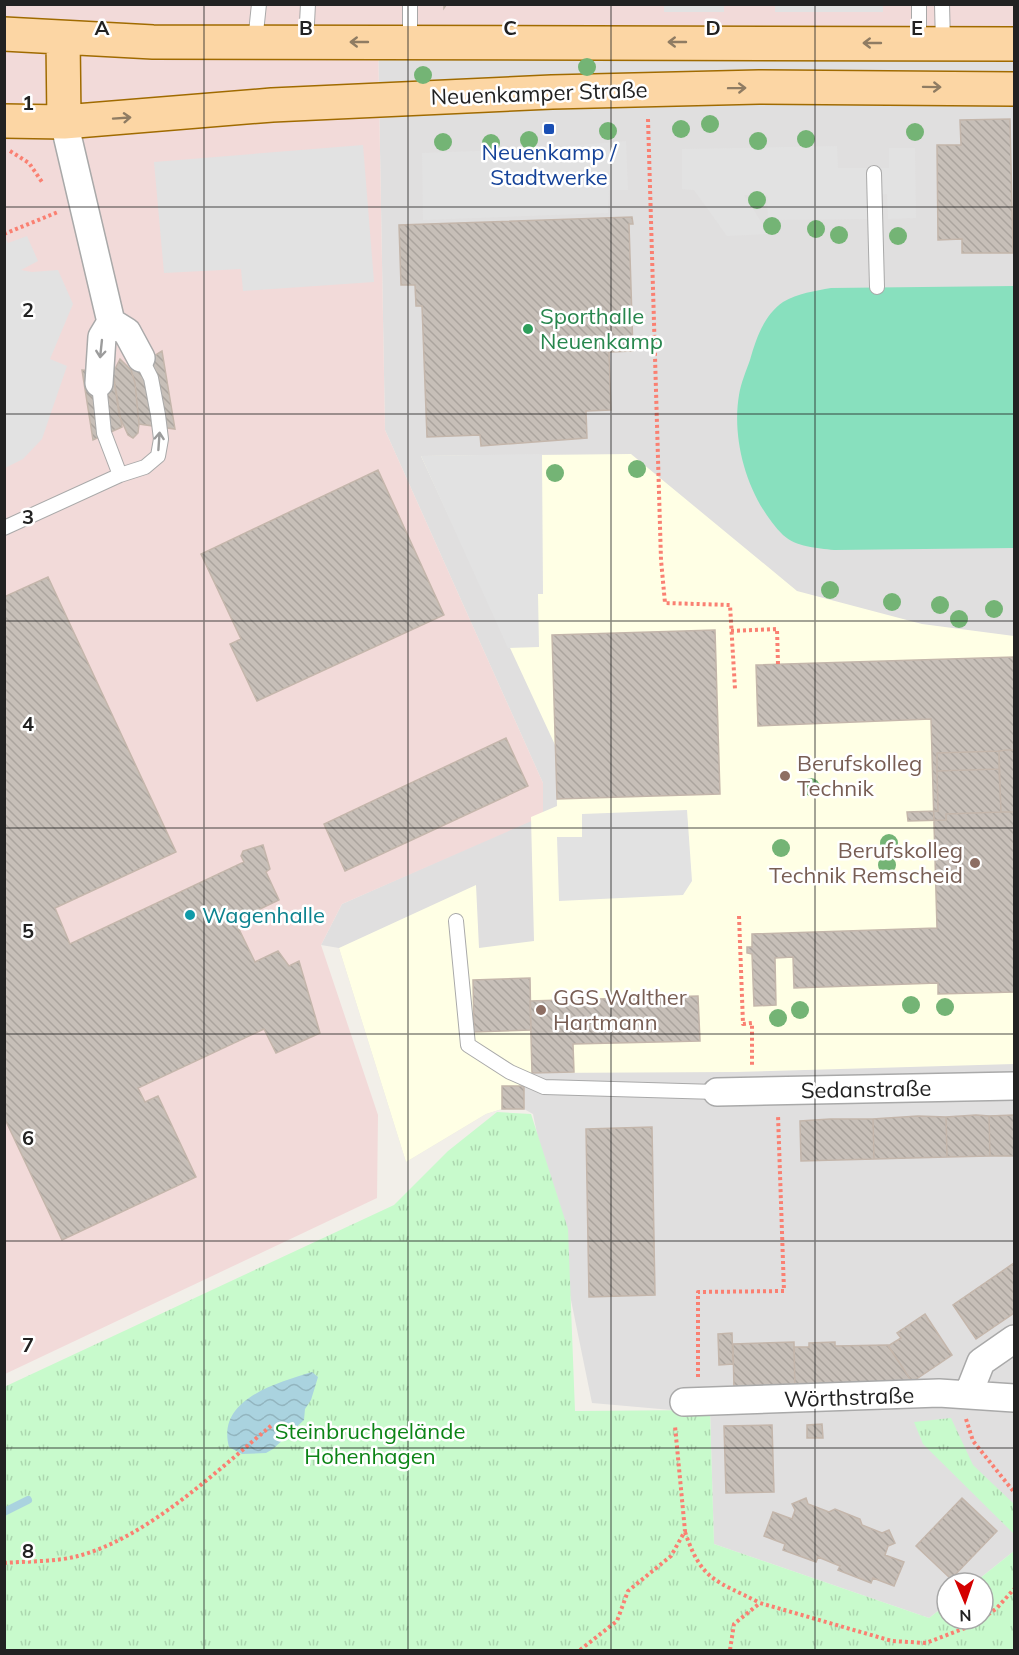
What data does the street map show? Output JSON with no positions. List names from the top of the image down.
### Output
{
  "streets": {
    "main road": ["Neuenkamper Straße"],
    "street": ["Sedanstraße", "Wörthstraße"]
  },
  "parks": ["Steinbruchgelände Hohenhagen"],
  "places": {
    "transit": ["Neuenkamp / Stadtwerke"],
    "other": [
      "Sporthalle Neuenkamp",
      "Berufskolleg Technik",
      "Berufskolleg Technik Remscheid",
      "Wagenhalle",
      "GGS Walther Hartmann"
    ]
  },
  "north": "bottom",
  "grid": {
    "columns": [
      "A",
      "B",
      "C",
      "D",
      "E"
    ],
    "rows": [
      "1",
      "2",
      "3",
      "4",
      "5",
      "6",
      "7",
      "8"
    ]
  }
}
